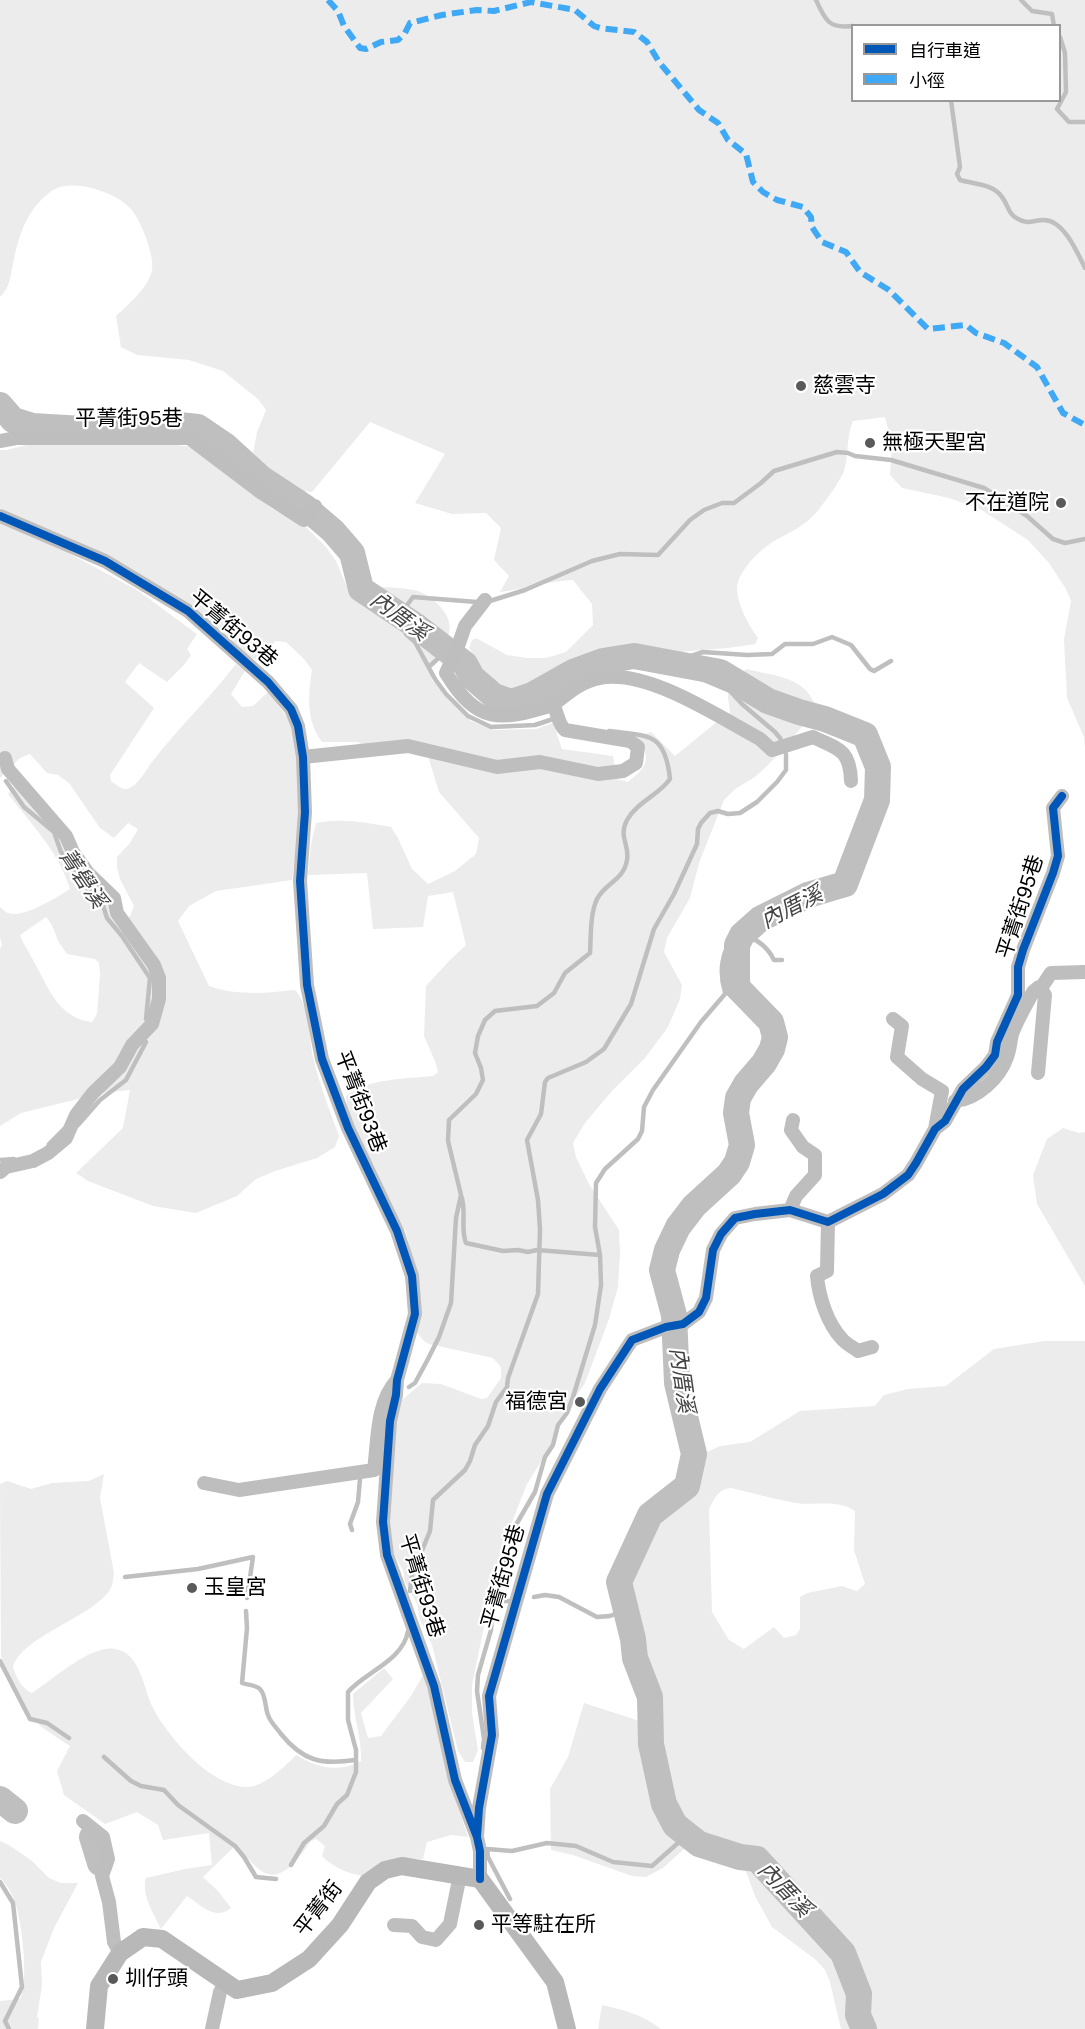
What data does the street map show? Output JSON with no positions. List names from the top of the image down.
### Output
{
  "streets": {
    "street": ["平菁街95巷", "平菁街93巷", "平菁街"]
  },
  "crossings": [
    ["平菁街95巷", "平菁街93巷"],
    ["平菁街95巷", "平菁街"]
  ],
  "water": ["內厝溪", "菁礐溪"],
  "places": [
    "慈雲寺",
    "無極天聖宮",
    "不在道院",
    "福德宮",
    "玉皇宮",
    "平等駐在所",
    "圳仔頭"
  ],
  "legend": ["自行車道", "小徑"]
}
